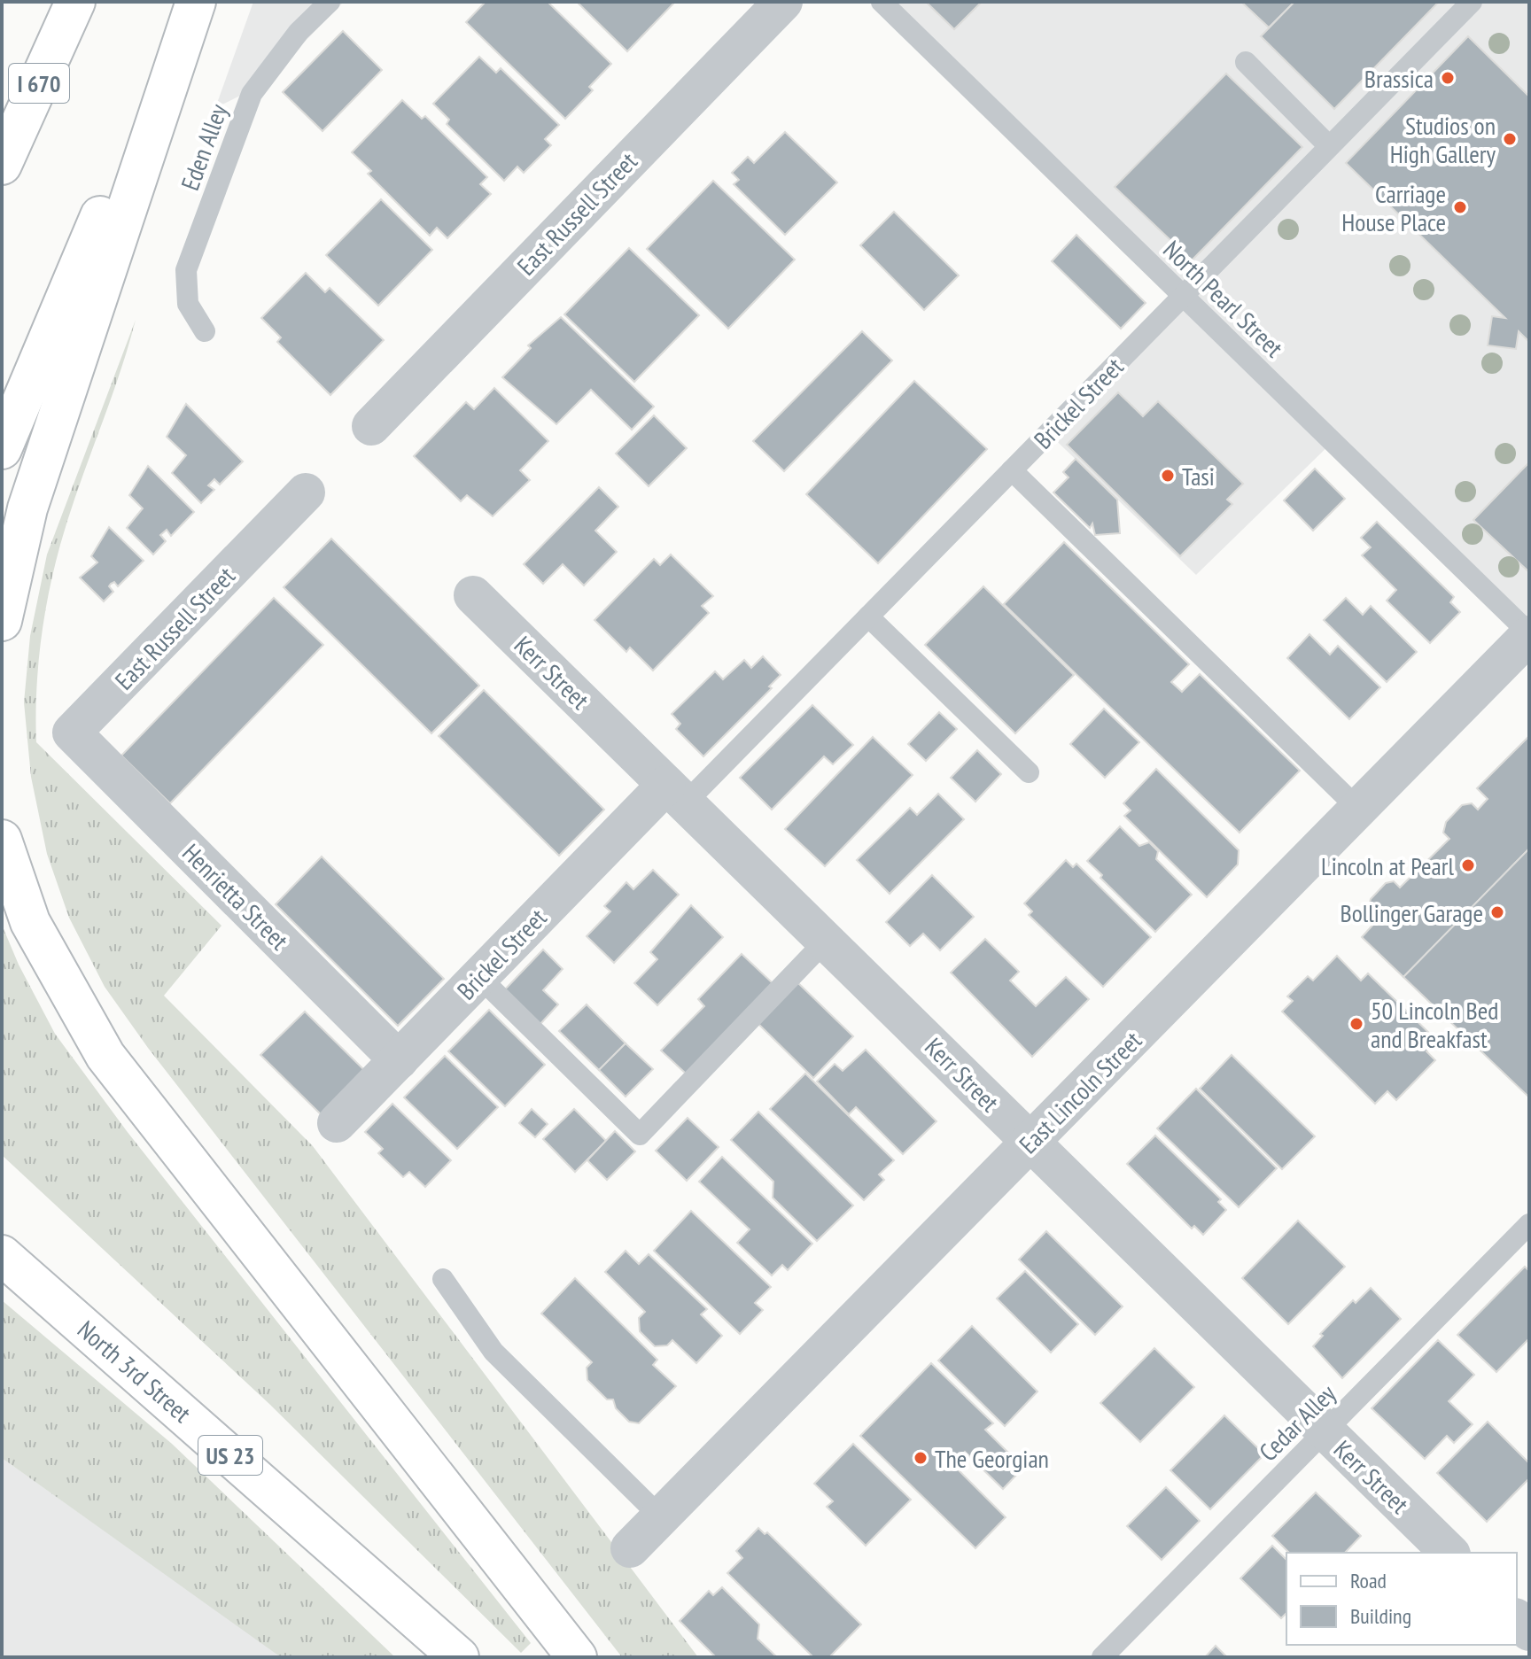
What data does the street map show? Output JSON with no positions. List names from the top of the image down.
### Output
{
  "streets": {
    "main road": ["I 670", "North 3rd Street", "US 23"],
    "street": [
      "East Russell Street",
      "Brickel Street",
      "Kerr Street",
      "Henrietta Street",
      "East Lincoln Street"
    ],
    "lane": ["Eden Alley", "North Pearl Street", "Cedar Alley"]
  },
  "crossings": [
    ["East Russell Street", "Henrietta Street"],
    ["North Pearl Street", "Brickel Street"],
    ["North Pearl Street", "East Lincoln Street"],
    ["Brickel Street", "Kerr Street"],
    ["Brickel Street", "Henrietta Street"],
    ["Kerr Street", "East Lincoln Street"],
    ["Kerr Street", "Cedar Alley"]
  ],
  "places": [
    "Brassica",
    "Studios on High Gallery",
    "Carriage House Place",
    "Tasi",
    "Lincoln at Pearl",
    "Bollinger Garage",
    "50 Lincoln Bed and Breakfast",
    "The Georgian"
  ],
  "legend": ["Road", "Building"]
}
